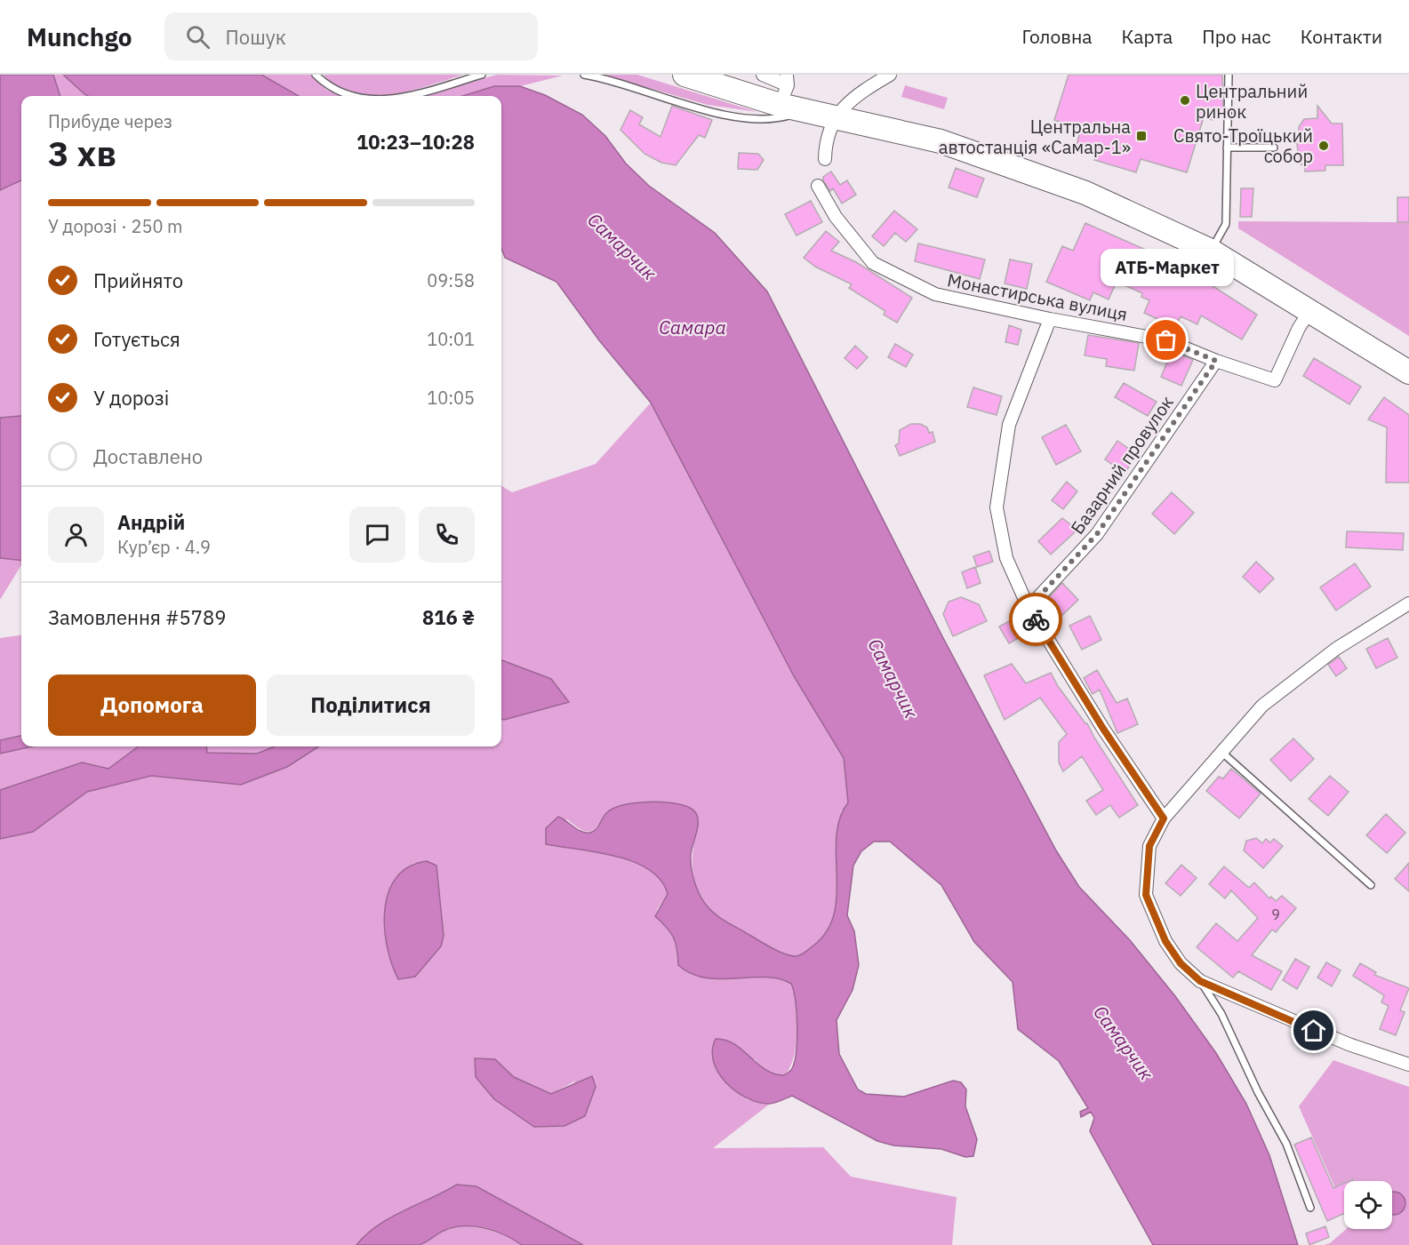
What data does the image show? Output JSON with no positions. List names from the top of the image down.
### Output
{
  "streets": {
    "street": ["Монастирська вулиця", "Базарний провулок"]
  },
  "crossings": [
    ["Монастирська вулиця", "Базарний провулок"]
  ],
  "water": ["Самарчик", "Самара"],
  "places": {
    "other": ["Центральний ринок", "Свято-Троїцький собор", "АТБ-Маркет"],
    "transit": ["Центральна автостанція «Самар-1»"]
  },
  "house_numbers": ["9"],
  "page": {
    "header": "Munchgo",
    "search": "Пошук",
    "nav": [
      "Головна",
      "Карта",
      "Про нас",
      "Контакти"
    ],
    "heading": ["3 хв", "Прибуде через", "10:23–10:28"],
    "panel": [
      "Андрій",
      "Кур’єр · 4.9",
      "Замовлення #5789",
      "816 ₴"
    ],
    "bar": "У дорозі · 250 m",
    "bubble": "АТБ-Маркет",
    "list": [
      ["Прийнято", "09:58"],
      ["Готується", "10:01"],
      ["У дорозі", "10:05"],
      "Доставлено"
    ],
    "buttons": ["Допомога", "Поділитися"]
  }
}
